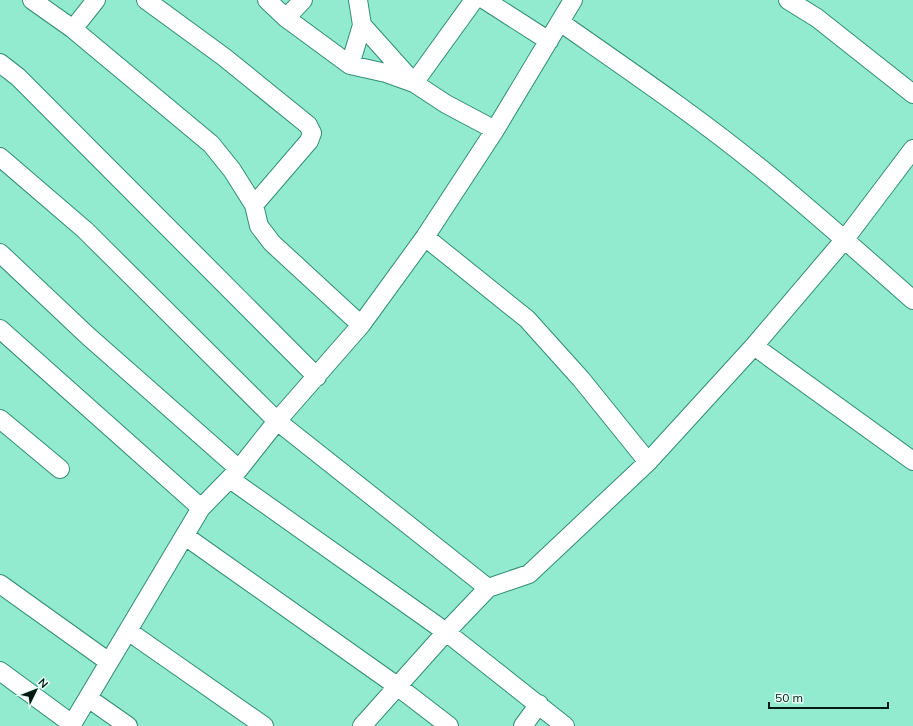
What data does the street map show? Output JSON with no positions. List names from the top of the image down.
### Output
{
  "scale_bar": "50 m",
  "north": "top right"
}
